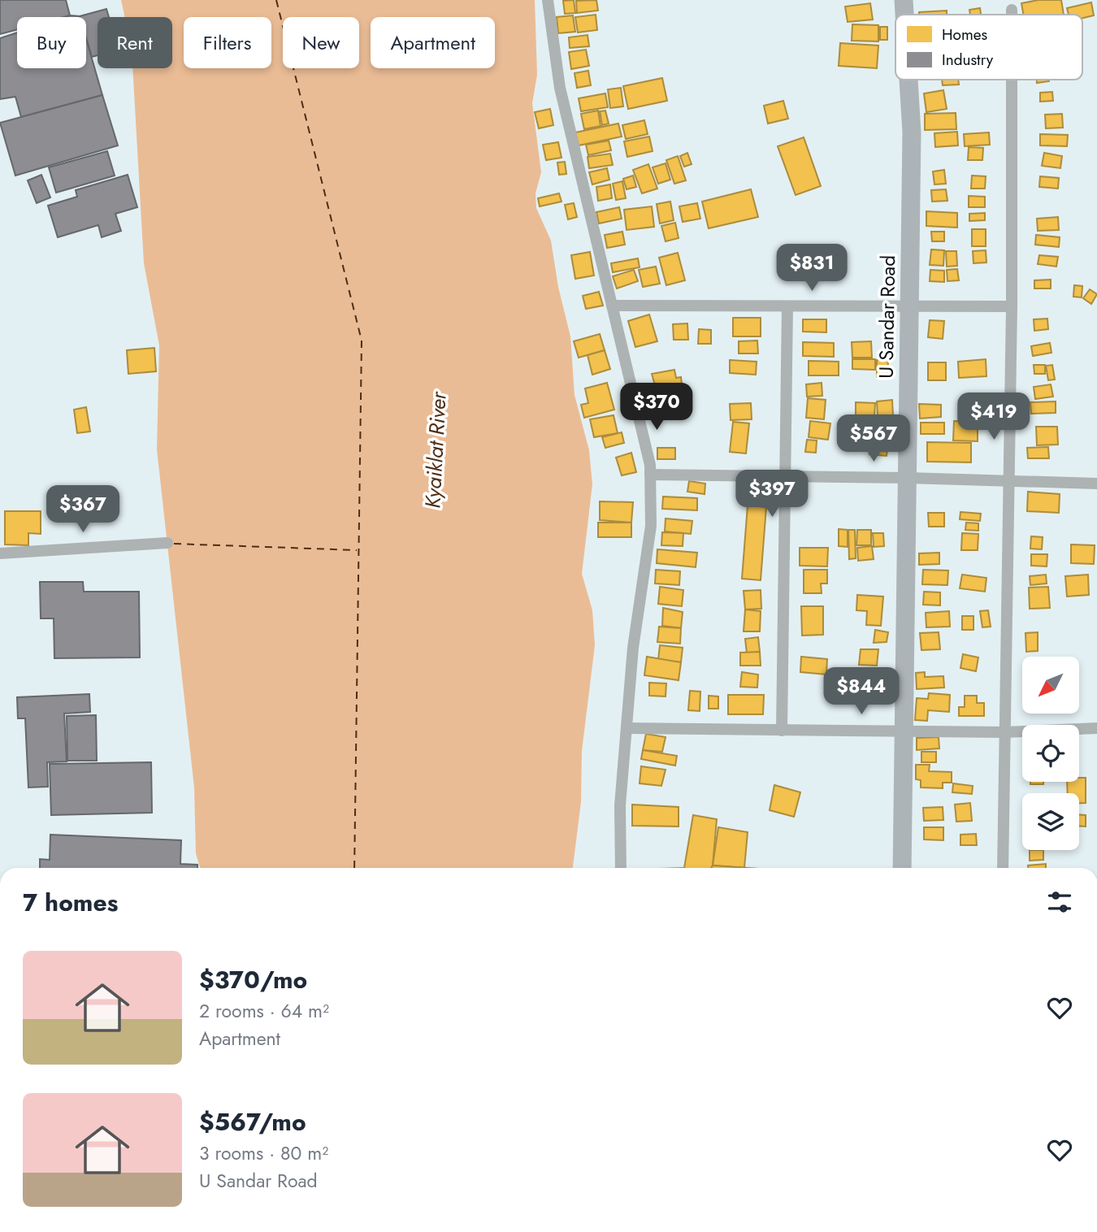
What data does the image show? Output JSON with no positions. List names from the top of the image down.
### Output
{
  "streets": {
    "main road": ["U Sandar Road"]
  },
  "water": ["Kyaiklat River"],
  "legend": ["Homes", "Industry"],
  "north": "bottom left",
  "page": {
    "chip": [
      "Buy",
      "Rent",
      "Filters",
      "New",
      "Apartment"
    ],
    "price": [
      "$831",
      "$370",
      "$419",
      "$567",
      "$397",
      "$367",
      "$844"
    ],
    "heading": "7 homes",
    "list": [
      {
        "name": "$370/mo",
        "note": "2 rooms · 64 m² · Apartment"
      },
      {
        "name": "$567/mo",
        "note": "3 rooms · 80 m² · U Sandar Road"
      }
    ]
  }
}
